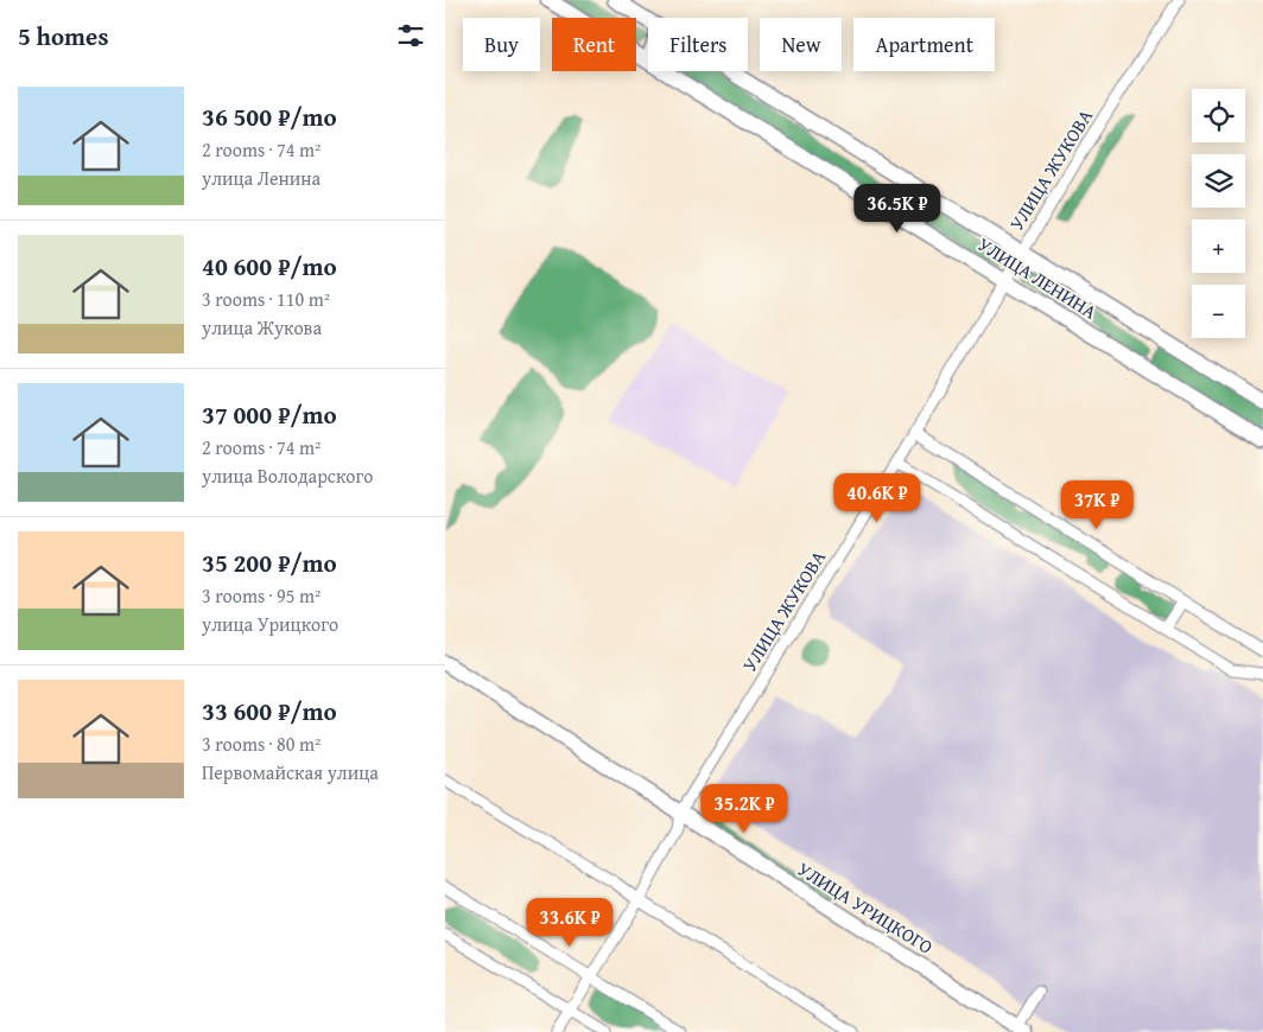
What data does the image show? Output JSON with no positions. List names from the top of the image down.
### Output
{
  "streets": {
    "street": ["УЛИЦА ЖУКОВА", "УЛИЦА ЛЕНИНА", "УЛИЦА УРИЦКОГО"]
  },
  "crossings": [
    ["УЛИЦА ЖУКОВА", "УЛИЦА ЛЕНИНА"],
    ["УЛИЦА ЖУКОВА", "УЛИЦА УРИЦКОГО"]
  ],
  "page": {
    "heading": "5 homes",
    "chip": [
      "Buy",
      "Rent",
      "Filters",
      "New",
      "Apartment"
    ],
    "list": [
      {
        "name": "36 500 ₽/mo",
        "note": "2 rooms · 74 m² · улица Ленина"
      },
      {
        "name": "40 600 ₽/mo",
        "note": "3 rooms · 110 m² · улица Жукова"
      },
      {
        "name": "37 000 ₽/mo",
        "note": "2 rooms · 74 m² · улица Володарского"
      },
      {
        "name": "35 200 ₽/mo",
        "note": "3 rooms · 95 m² · улица Урицкого"
      },
      {
        "name": "33 600 ₽/mo",
        "note": "3 rooms · 80 m² · Первомайская улица"
      }
    ],
    "map_buttons": ["+", "−"],
    "price": [
      "36.5K ₽",
      "40.6K ₽",
      "37K ₽",
      "35.2K ₽",
      "33.6K ₽"
    ]
  }
}
